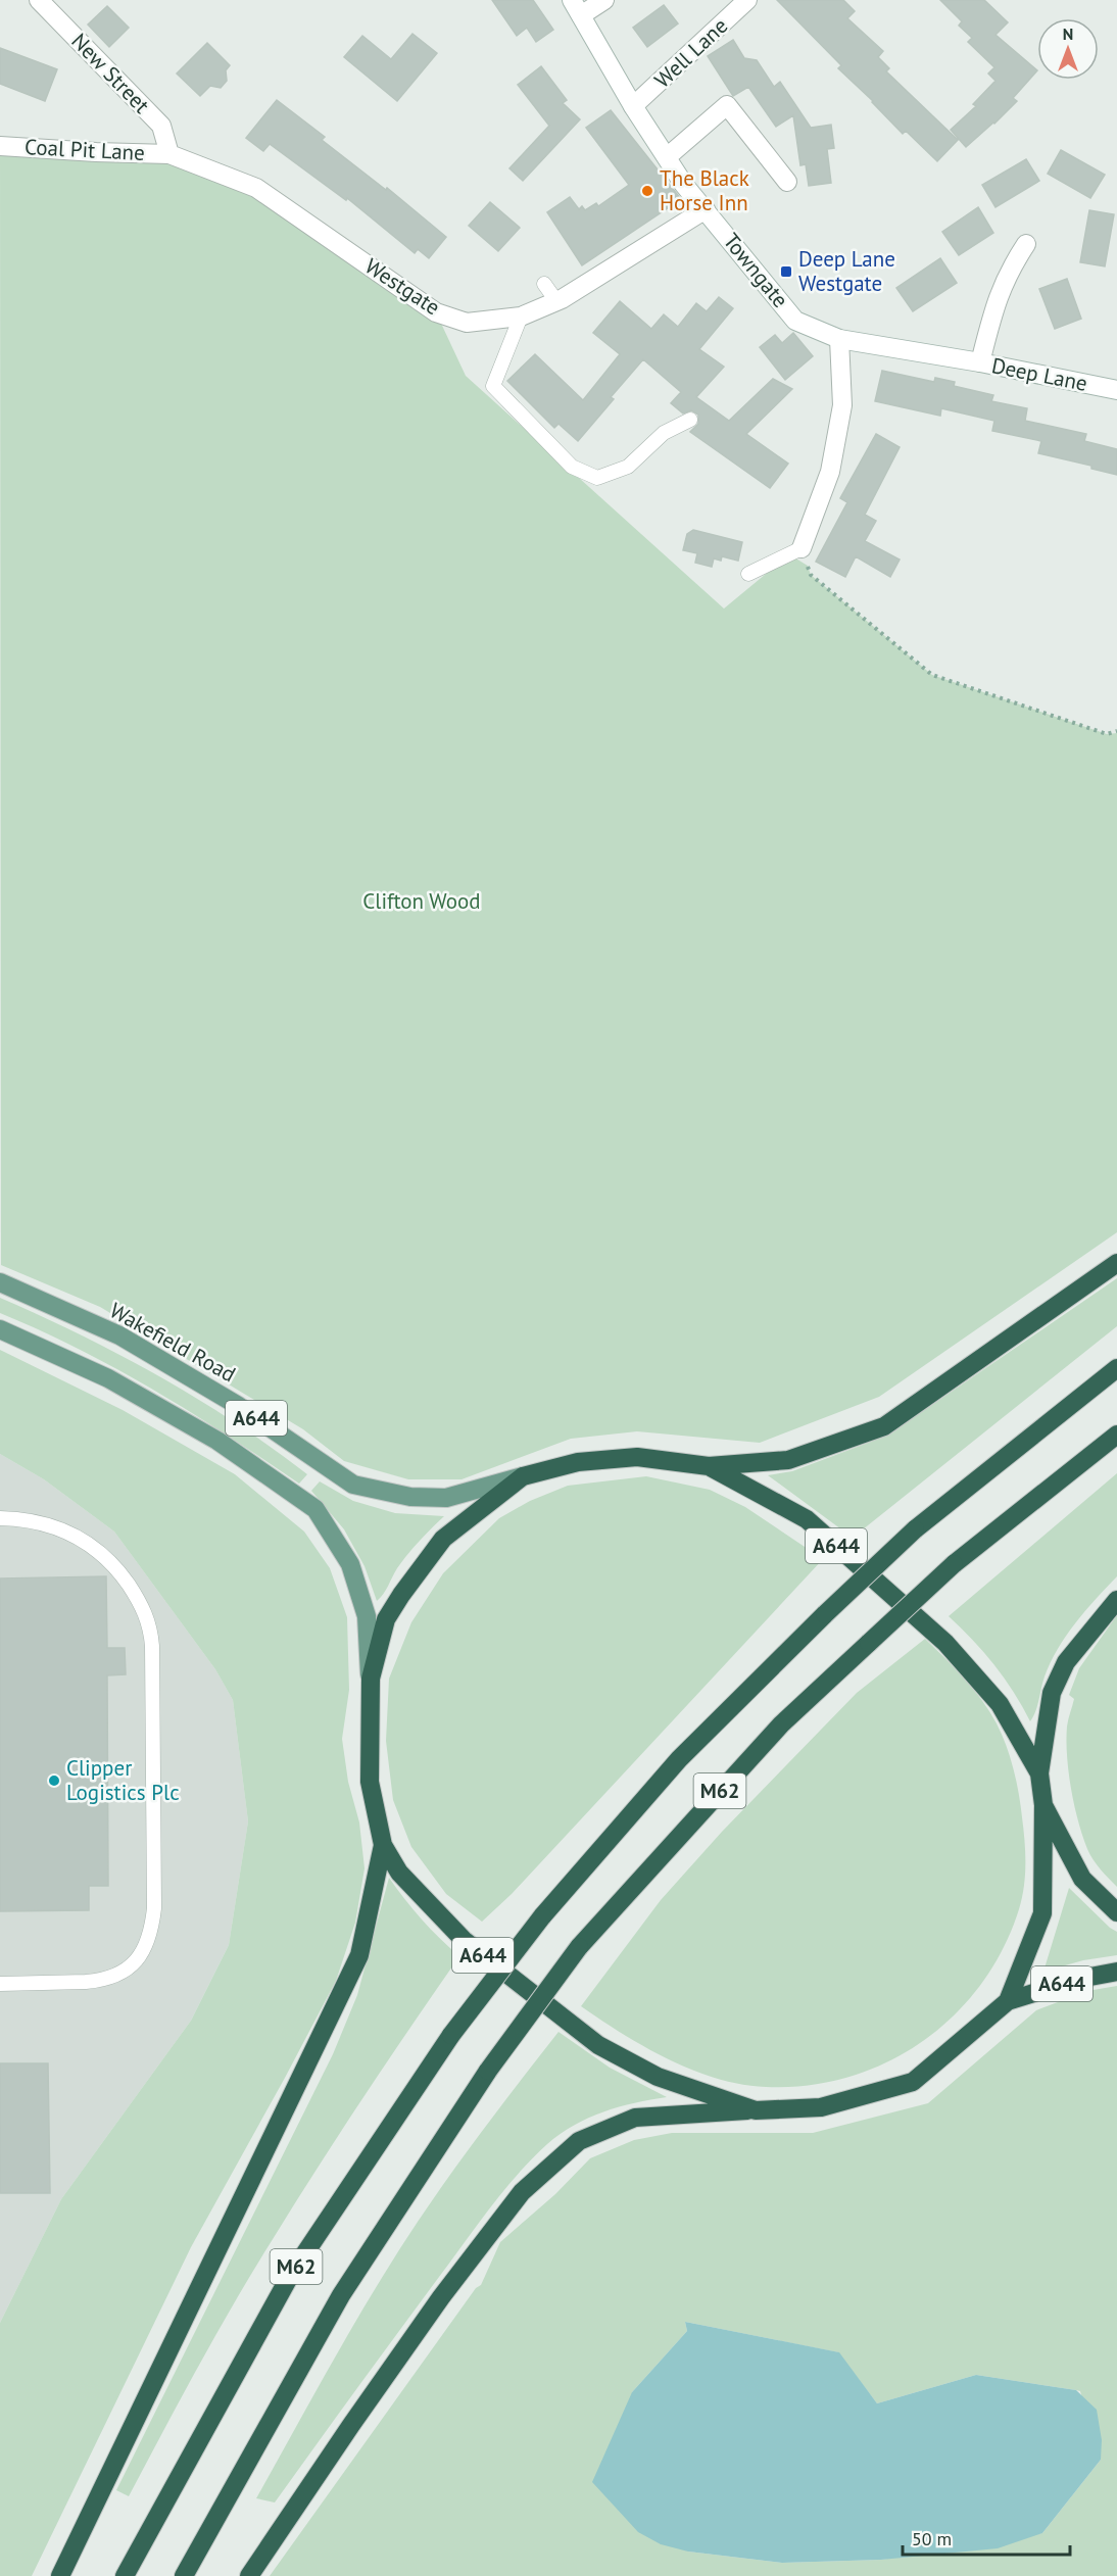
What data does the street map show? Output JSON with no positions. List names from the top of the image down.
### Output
{
  "streets": {
    "highway": ["A644", "M62"],
    "main road": ["Wakefield Road"],
    "street": [
      "Well Lane",
      "New Street",
      "Coal Pit Lane",
      "Towngate",
      "Westgate",
      "Deep Lane"
    ]
  },
  "crossings": [
    ["Well Lane", "Towngate"],
    ["New Street", "Coal Pit Lane"],
    ["New Street", "Westgate"],
    ["Coal Pit Lane", "Westgate"],
    ["Towngate", "Westgate"],
    ["Towngate", "Deep Lane"],
    ["Wakefield Road", "A644"]
  ],
  "parks": ["Clifton Wood"],
  "places": {
    "other": ["The Black Horse Inn", "Clipper Logistics Plc"],
    "transit": ["Deep Lane Westgate"]
  },
  "scale_bar": "50 m",
  "north": "top"
}
